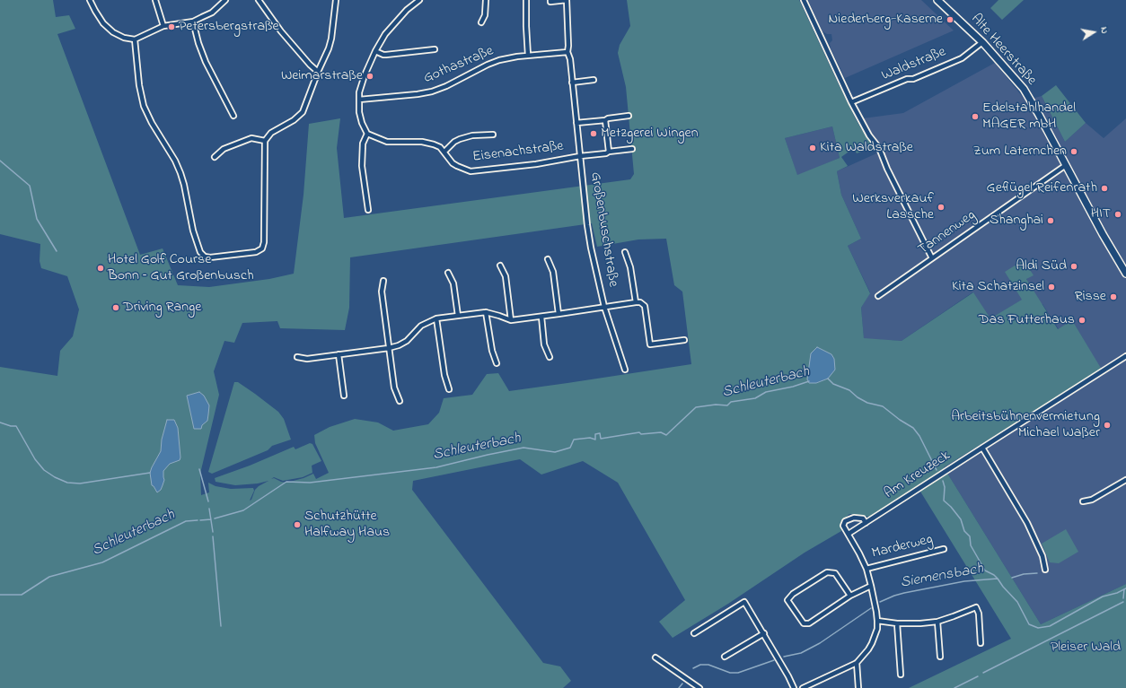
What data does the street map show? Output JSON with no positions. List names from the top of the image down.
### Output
{
  "streets": {
    "street": [
      "Alte Heerstraße",
      "Waldstraße",
      "Gothastraße",
      "Eisenachstraße",
      "Großenbuschstraße",
      "Tannenweg",
      "Am Kreuzeck",
      "Marderweg"
    ]
  },
  "crossings": [
    ["Alte Heerstraße", "Waldstraße"],
    ["Alte Heerstraße", "Tannenweg"],
    ["Gothastraße", "Großenbuschstraße"],
    ["Eisenachstraße", "Großenbuschstraße"]
  ],
  "water": ["Schleuterbach", "Siemensbach"],
  "parks": ["Pleiser Wald"],
  "places": [
    "Niederberg-Kaserne",
    "Petersbergstraße",
    "Weimarstraße",
    "Edelstahlhandel MAGER mbH",
    "Metzgerei Wingen",
    "Kita Waldstraße",
    "Zum Laternchen",
    "Geflügel Reifenrath",
    "Werksverkauf Lassche",
    "HIT",
    "Shanghai",
    "Aldi Süd",
    "Hotel Golf Course Bonn – Gut Großenbusch",
    "Kita Schatzinsel",
    "Risse",
    "Driving Range",
    "Das Futterhaus",
    "Arbeitsbühnenvermietung Michael Waßer",
    "Schutzhütte Halfway Haus"
  ],
  "north": "right"
}
